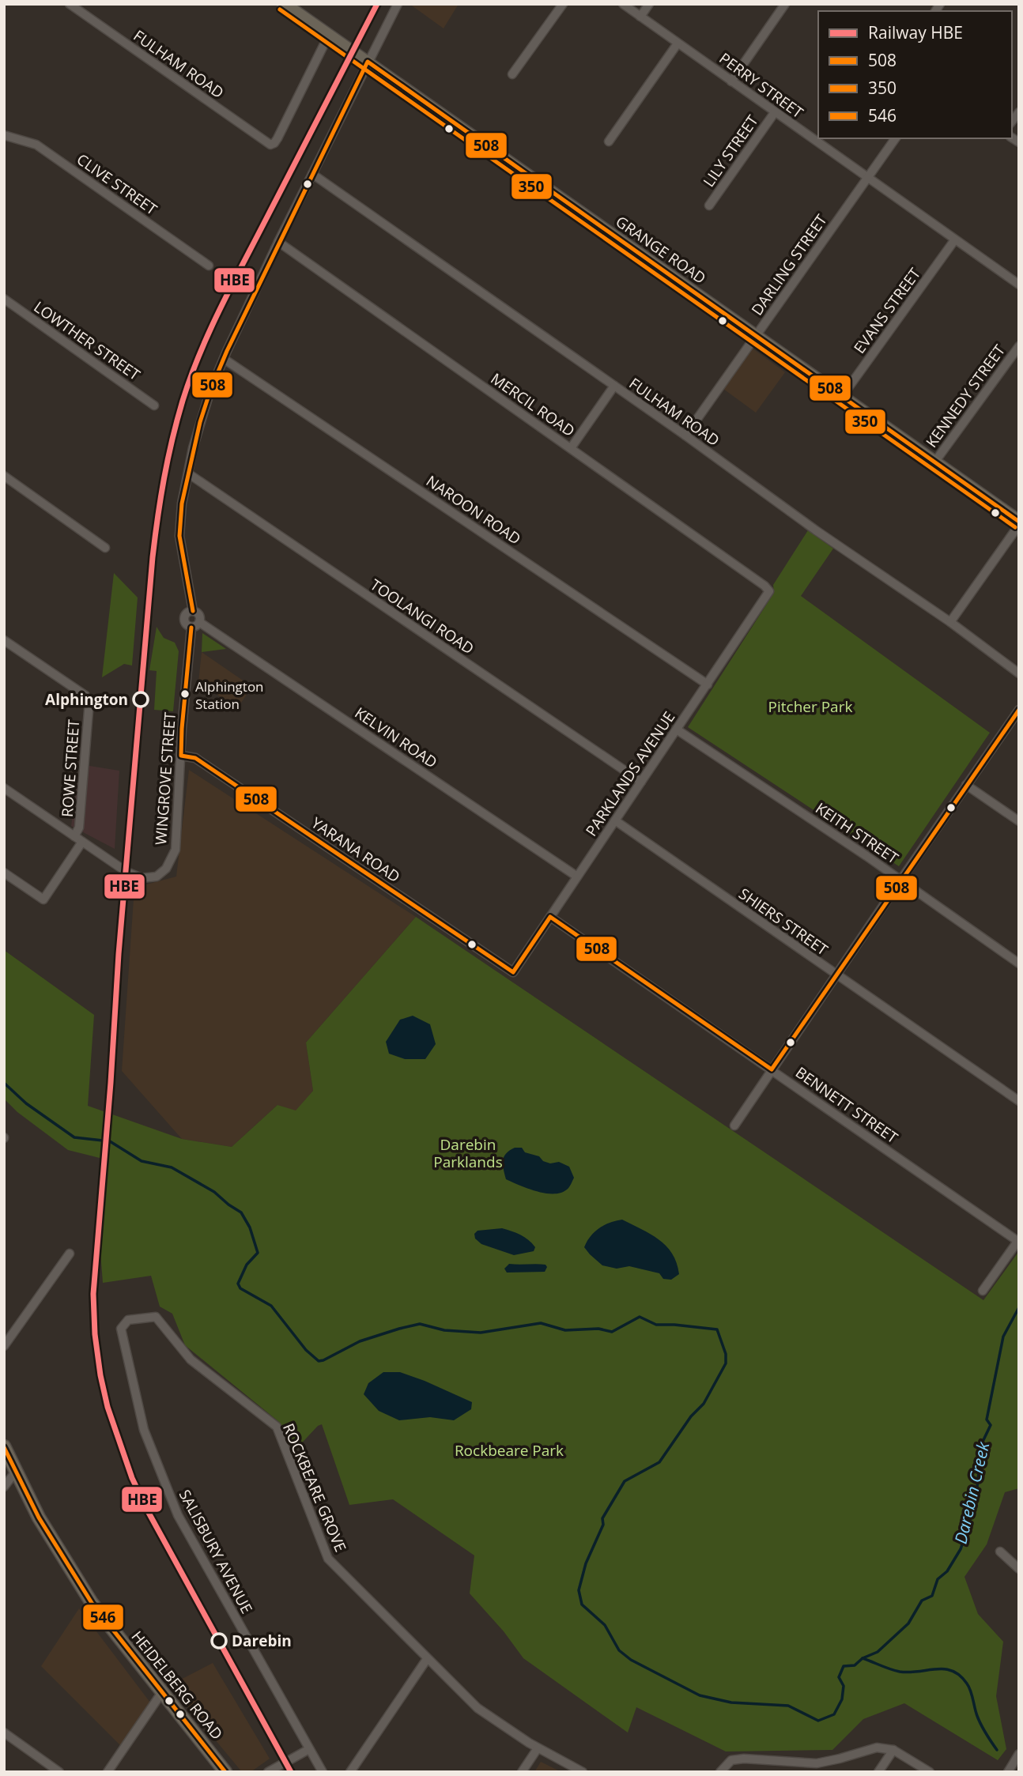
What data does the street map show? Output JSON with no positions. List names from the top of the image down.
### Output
{
  "streets": {
    "main road": ["GRANGE ROAD", "HEIDELBERG ROAD"],
    "street": [
      "FULHAM ROAD",
      "PERRY STREET",
      "LILY STREET",
      "CLIVE STREET",
      "DARLING STREET",
      "EVANS STREET",
      "LOWTHER STREET",
      "KENNEDY STREET",
      "MERCIL ROAD",
      "NAROON ROAD",
      "TOOLANGI ROAD",
      "KELVIN ROAD",
      "ROWE STREET",
      "PARKLANDS AVENUE",
      "WINGROVE STREET",
      "KEITH STREET",
      "YARANA ROAD",
      "SHIERS STREET",
      "BENNETT STREET",
      "ROCKBEARE GROVE",
      "SALISBURY AVENUE"
    ]
  },
  "crossings": [
    ["FULHAM ROAD", "GRANGE ROAD"],
    ["FULHAM ROAD", "DARLING STREET"],
    ["PERRY STREET", "LILY STREET"],
    ["PERRY STREET", "DARLING STREET"],
    ["PERRY STREET", "EVANS STREET"],
    ["GRANGE ROAD", "DARLING STREET"],
    ["GRANGE ROAD", "EVANS STREET"],
    ["GRANGE ROAD", "KENNEDY STREET"],
    ["MERCIL ROAD", "PARKLANDS AVENUE"],
    ["NAROON ROAD", "PARKLANDS AVENUE"],
    ["TOOLANGI ROAD", "PARKLANDS AVENUE"],
    ["KELVIN ROAD", "PARKLANDS AVENUE"],
    ["KELVIN ROAD", "WINGROVE STREET"],
    ["ROWE STREET", "WINGROVE STREET"],
    ["PARKLANDS AVENUE", "KEITH STREET"],
    ["PARKLANDS AVENUE", "YARANA ROAD"],
    ["PARKLANDS AVENUE", "SHIERS STREET"],
    ["PARKLANDS AVENUE", "BENNETT STREET"],
    ["WINGROVE STREET", "YARANA ROAD"],
    ["ROCKBEARE GROVE", "SALISBURY AVENUE"]
  ],
  "water": ["Darebin Creek"],
  "parks": ["Pitcher Park", "Darebin Parklands", "Rockbeare Park"],
  "places": ["Alphington Station", "Alphington", "Darebin"],
  "lines": [
    "rail line HBE",
    "transit line 350",
    "transit line 508",
    "transit line 546"
  ],
  "legend": [
    "Railway HBE",
    "508",
    "350",
    "546"
  ]
}
